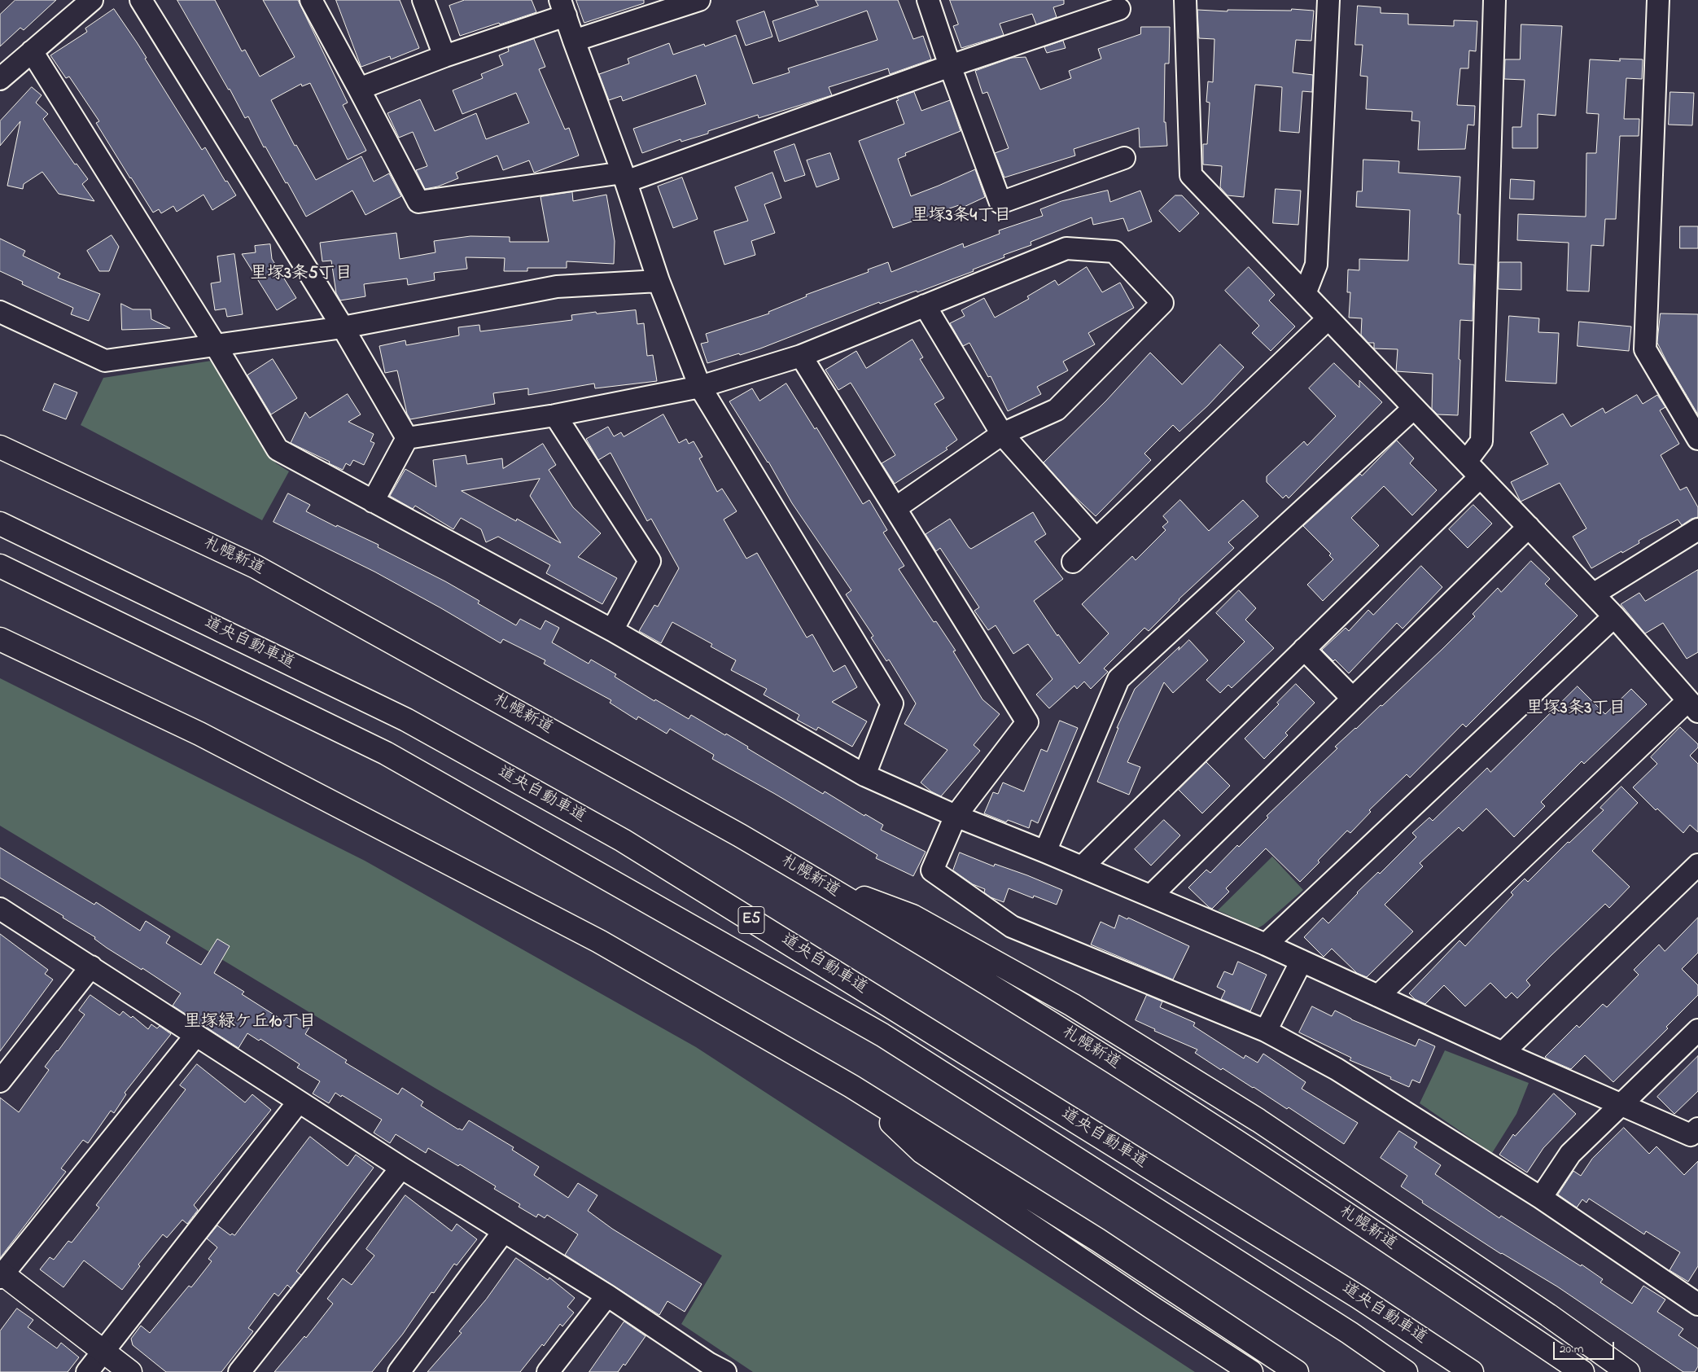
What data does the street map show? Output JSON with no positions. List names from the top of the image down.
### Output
{
  "streets": {
    "main road": ["札幌新道", "道央自動車道", "E5"]
  },
  "districts": [
    "里塚3条4丁目",
    "里塚3条5丁目",
    "里塚3条3丁目",
    "里塚緑ケ丘10丁目"
  ],
  "scale_bar": "20 m"
}
